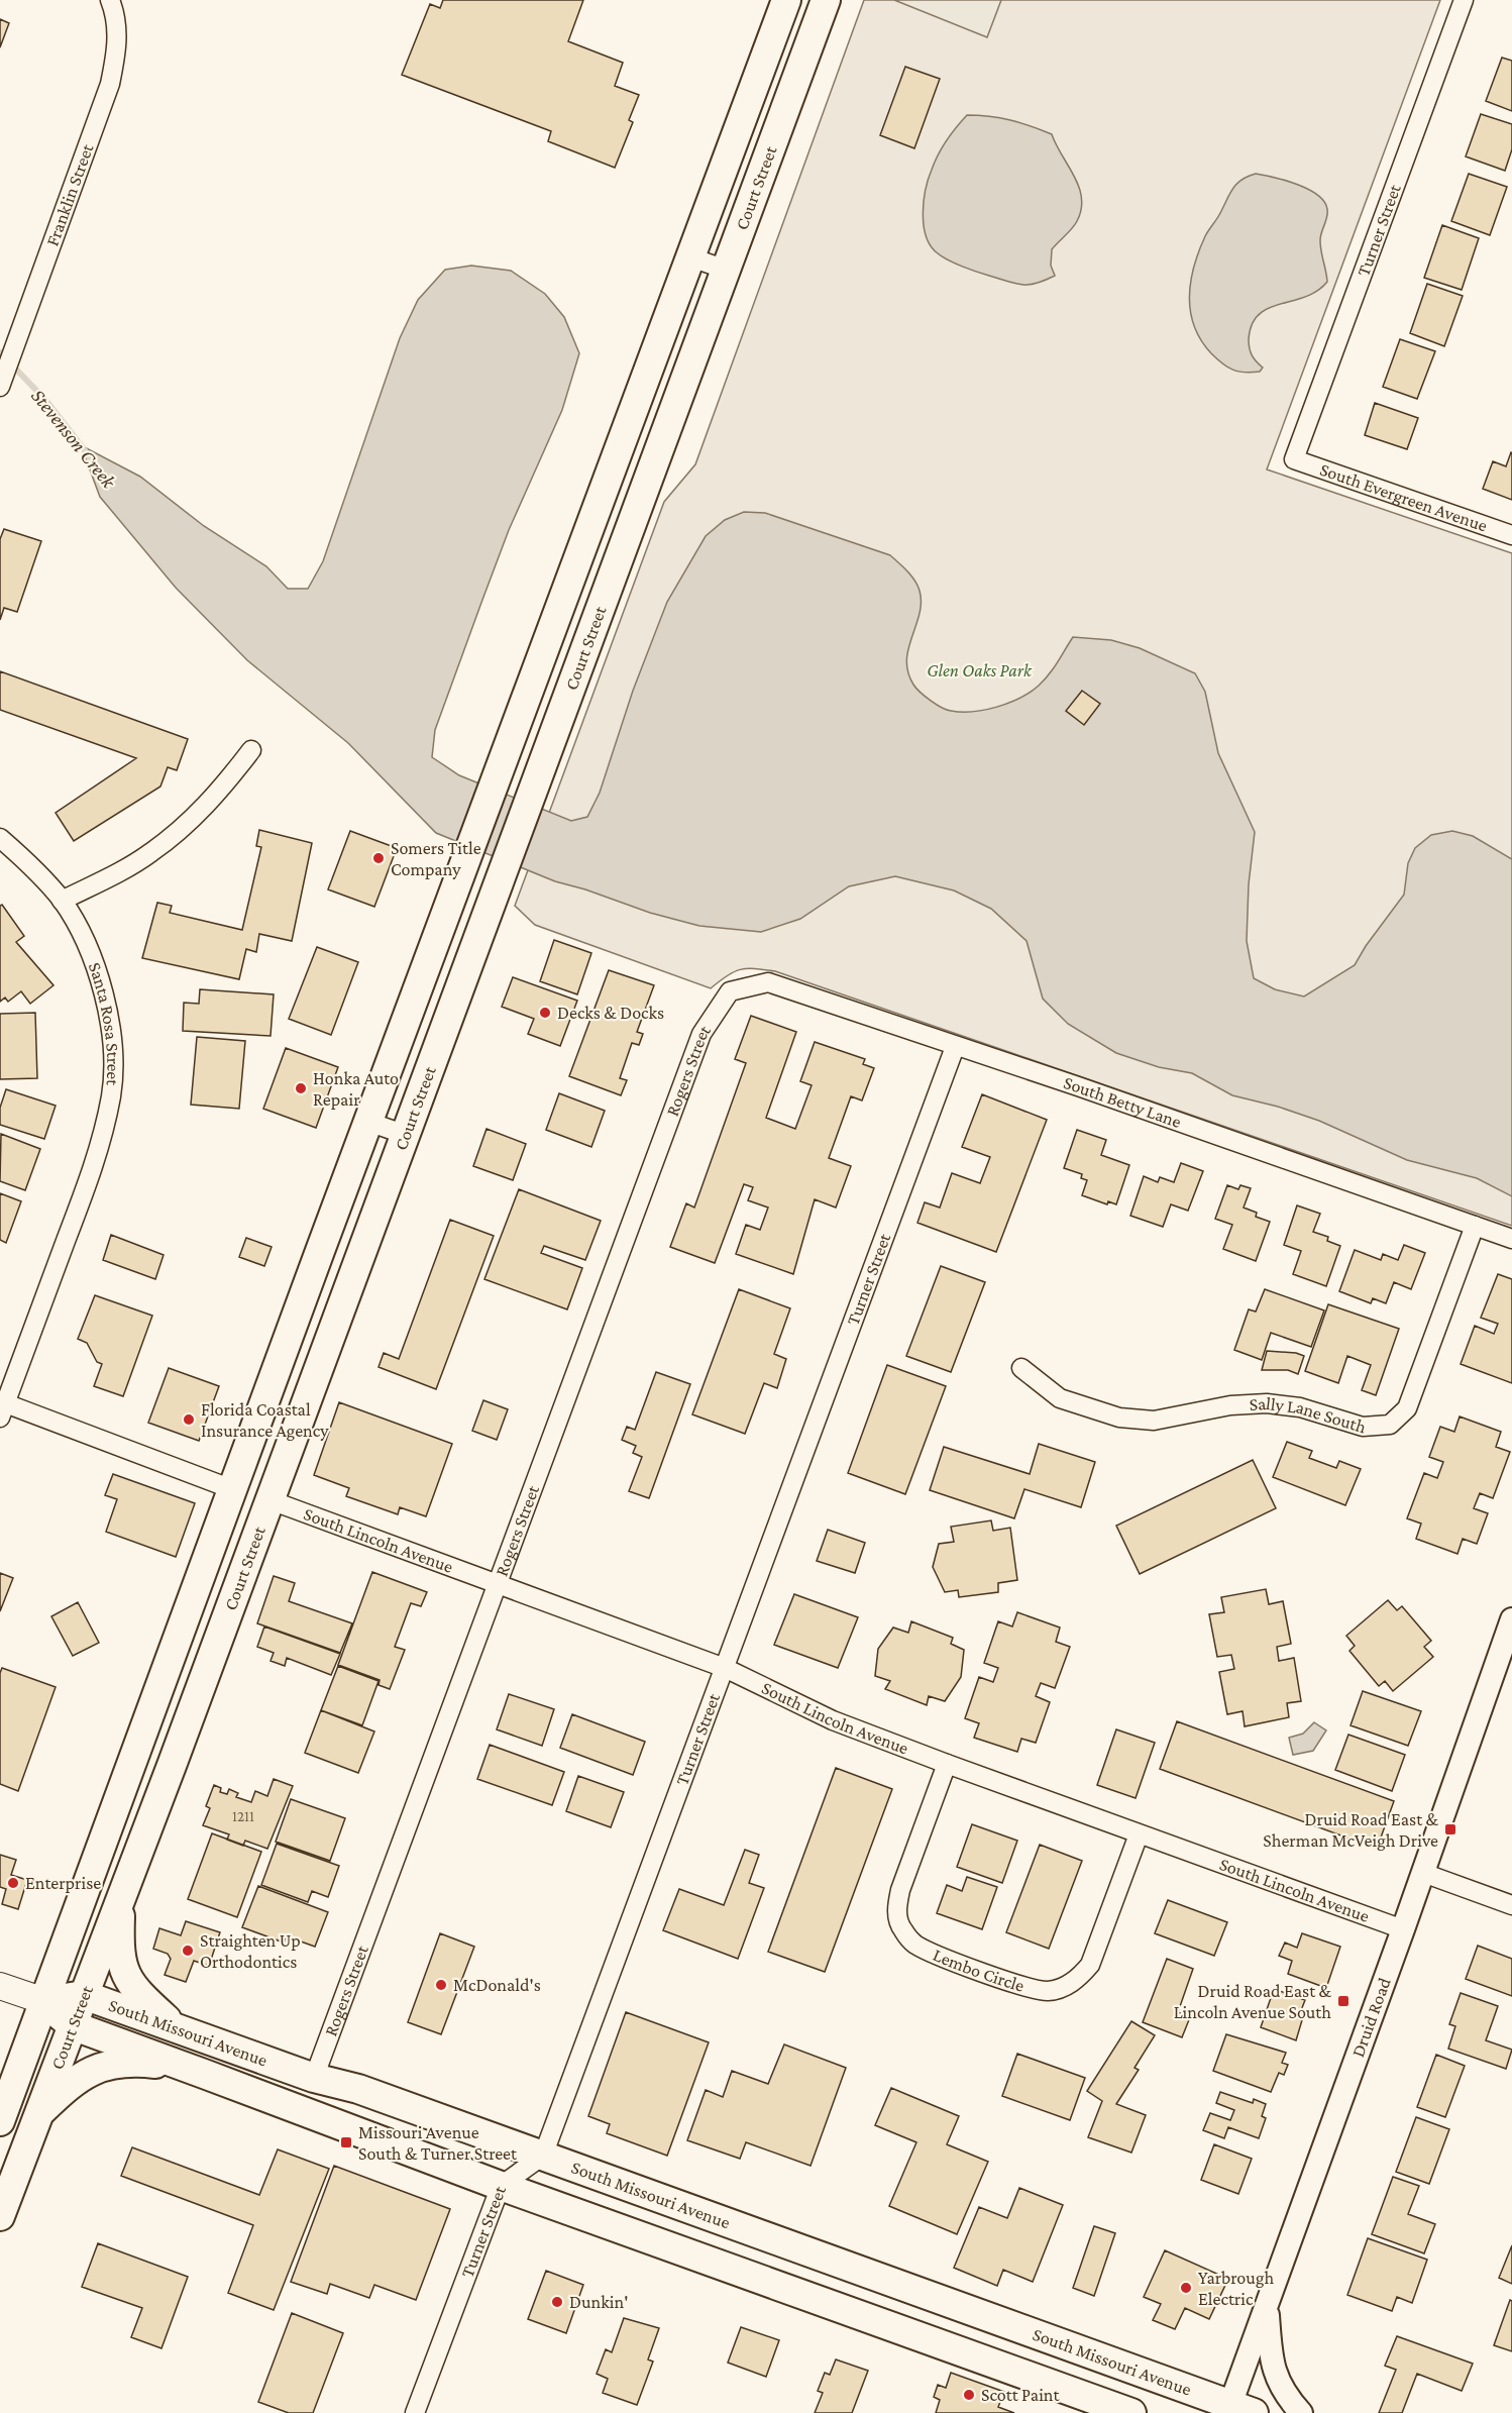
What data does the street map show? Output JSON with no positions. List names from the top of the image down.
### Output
{
  "streets": {
    "main road": ["Court Street", "South Missouri Avenue"],
    "street": [
      "Franklin Street",
      "Turner Street",
      "South Evergreen Avenue",
      "Santa Rosa Street",
      "Rogers Street",
      "South Betty Lane",
      "Sally Lane South",
      "South Lincoln Avenue",
      "Lembo Circle",
      "Druid Road"
    ]
  },
  "crossings": [
    ["Court Street", "South Lincoln Avenue"],
    ["Court Street", "South Missouri Avenue"],
    ["Turner Street", "South Evergreen Avenue"],
    ["Turner Street", "South Betty Lane"],
    ["Turner Street", "South Lincoln Avenue"],
    ["Turner Street", "South Missouri Avenue"],
    ["Rogers Street", "South Betty Lane"],
    ["Rogers Street", "South Lincoln Avenue"],
    ["Rogers Street", "South Missouri Avenue"],
    ["South Betty Lane", "Sally Lane South"],
    ["South Lincoln Avenue", "Lembo Circle"],
    ["South Lincoln Avenue", "Druid Road"],
    ["Druid Road", "South Missouri Avenue"]
  ],
  "water": ["Stevenson Creek"],
  "parks": ["Glen Oaks Park"],
  "places": {
    "other": [
      "Somers Title Company",
      "Decks & Docks",
      "Honka Auto Repair",
      "Florida Coastal Insurance Agency",
      "Enterprise",
      "Straighten Up Orthodontics",
      "McDonald's",
      "Yarbrough Electric",
      "Dunkin'",
      "Scott Paint"
    ],
    "transit": ["Druid Road East & Sherman McVeigh Drive", "Druid Road East & Lincoln Avenue South", "Missouri Avenue South & Turner Street"]
  },
  "house_numbers": ["1211"]
}
